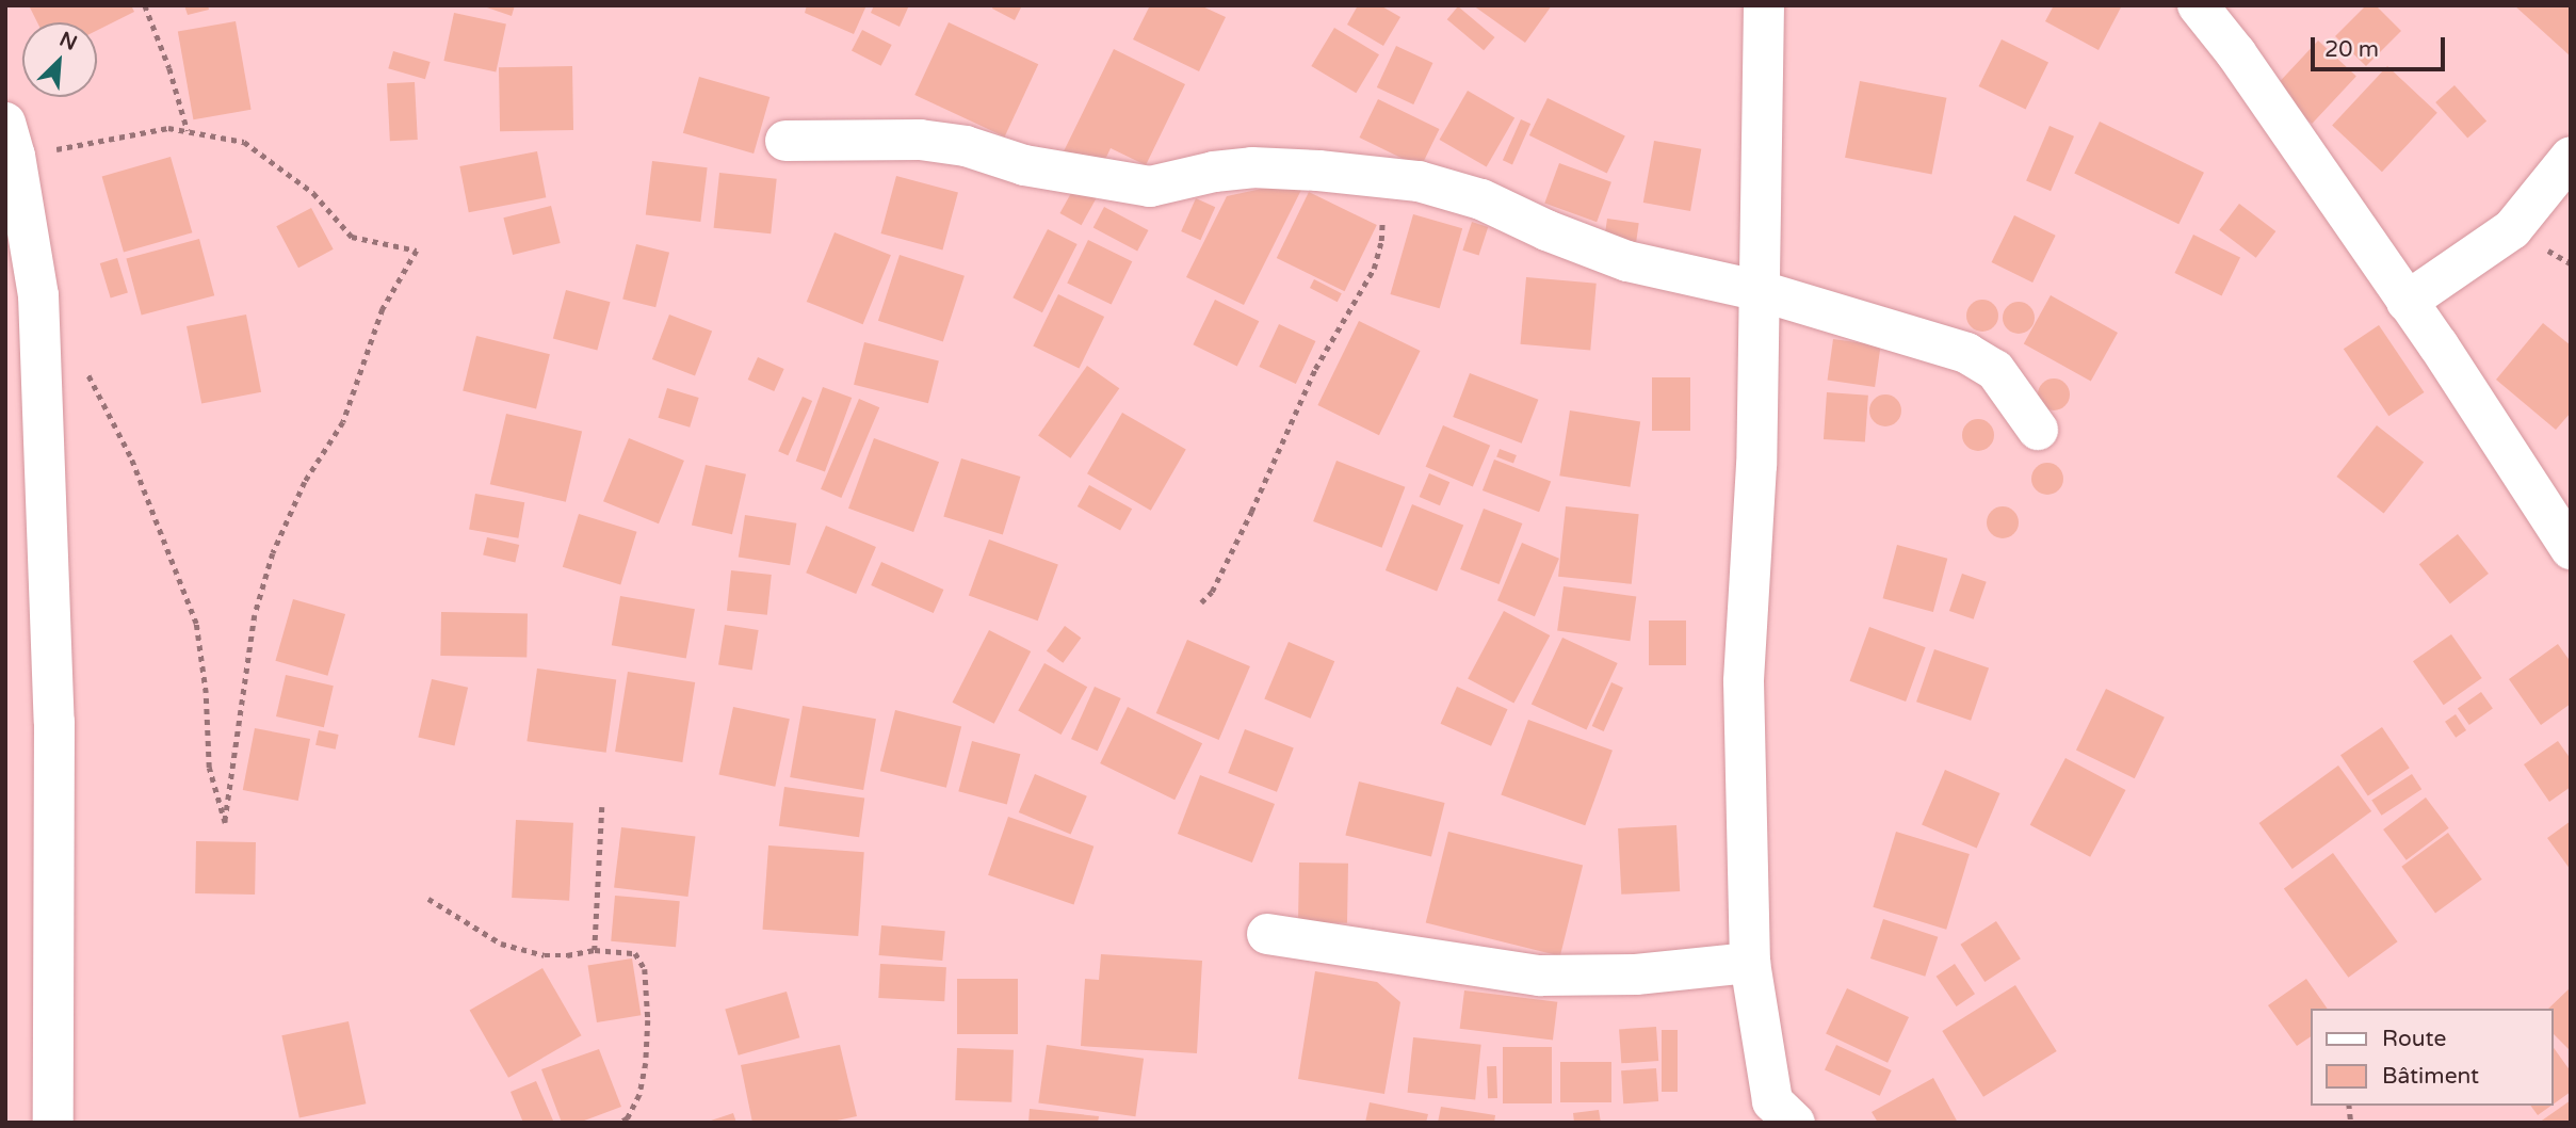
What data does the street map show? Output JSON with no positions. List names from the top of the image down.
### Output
{
  "legend": ["Route", "Bâtiment"],
  "scale_bar": "20 m",
  "north": "top right"
}
